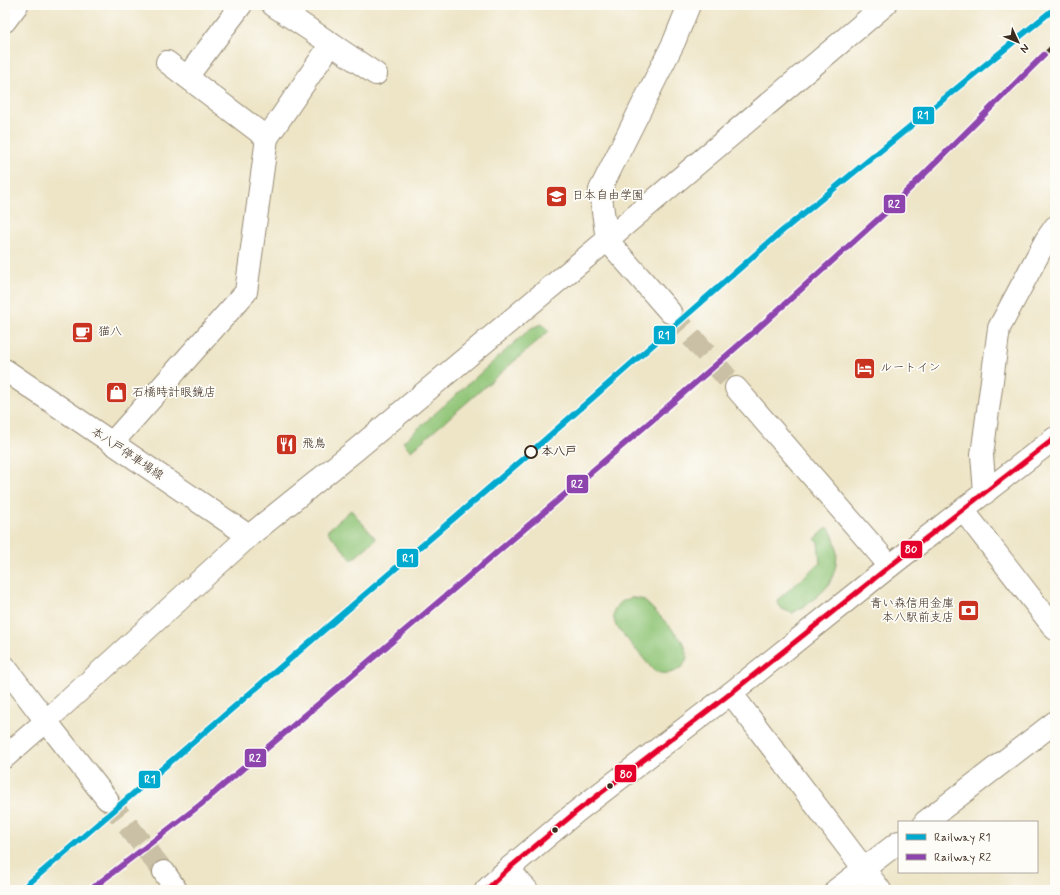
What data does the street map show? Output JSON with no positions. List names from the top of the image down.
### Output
{
  "streets": {
    "street": ["本八戸停車場線"]
  },
  "places": {
    "school or university": ["日本自由学園"],
    "cafe": ["猫八"],
    "hotel": ["ルートイン"],
    "shop": ["石橋時計眼鏡店"],
    "restaurant": ["飛鳥"],
    "other": ["本八戸"],
    "bank": ["青い森信用金庫 本八駅前支店"]
  },
  "lines": ["rail line R1", "rail line R2", "transit line 80"],
  "legend": ["Railway R1", "Railway R2"],
  "north": "bottom right"
}
